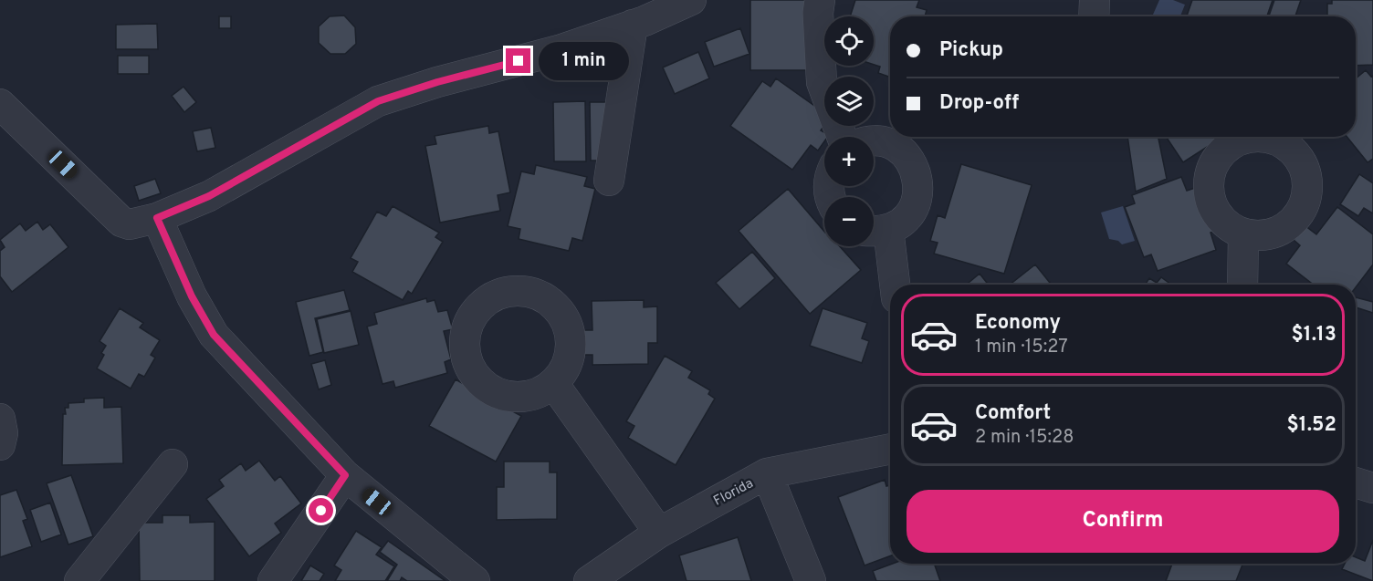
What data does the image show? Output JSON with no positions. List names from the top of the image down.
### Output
{
  "streets": {
    "street": ["Florida"]
  },
  "page": {
    "map_buttons": ["+", "−"],
    "banner": ["Pickup", "Drop-off"],
    "bubble": "1 min",
    "list": [
      {
        "name": "Economy",
        "note": "1 min · 15:27",
        "value": "$1.13"
      },
      {
        "name": "Comfort",
        "note": "2 min · 15:28",
        "value": "$1.52"
      }
    ],
    "buttons": "Confirm"
  }
}
